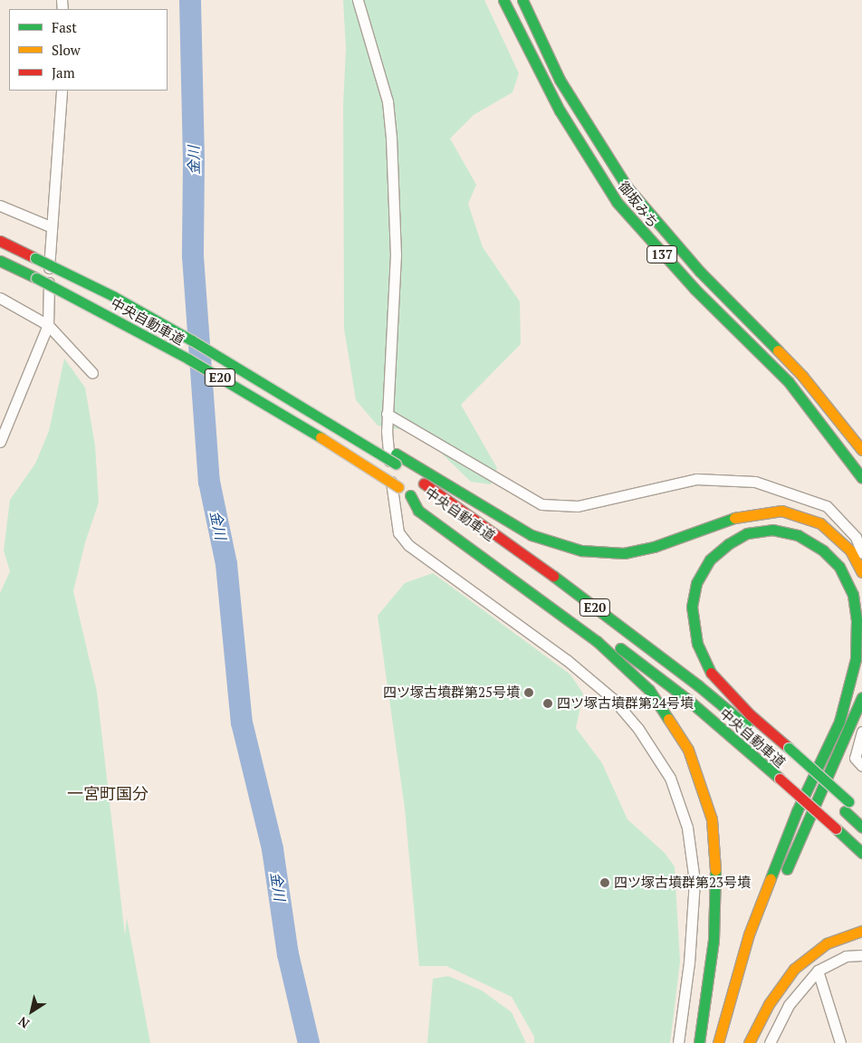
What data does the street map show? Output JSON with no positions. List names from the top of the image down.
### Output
{
  "streets": {
    "highway": [
      "御坂みち",
      "137",
      "中央自動車道",
      "E20"
    ]
  },
  "districts": ["一宮町国分"],
  "water": ["金川"],
  "places": ["四ツ塚古墳群第25号墳", "四ツ塚古墳群第24号墳", "四ツ塚古墳群第23号墳"],
  "legend": ["Fast", "Slow", "Jam"],
  "north": "bottom left"
}
